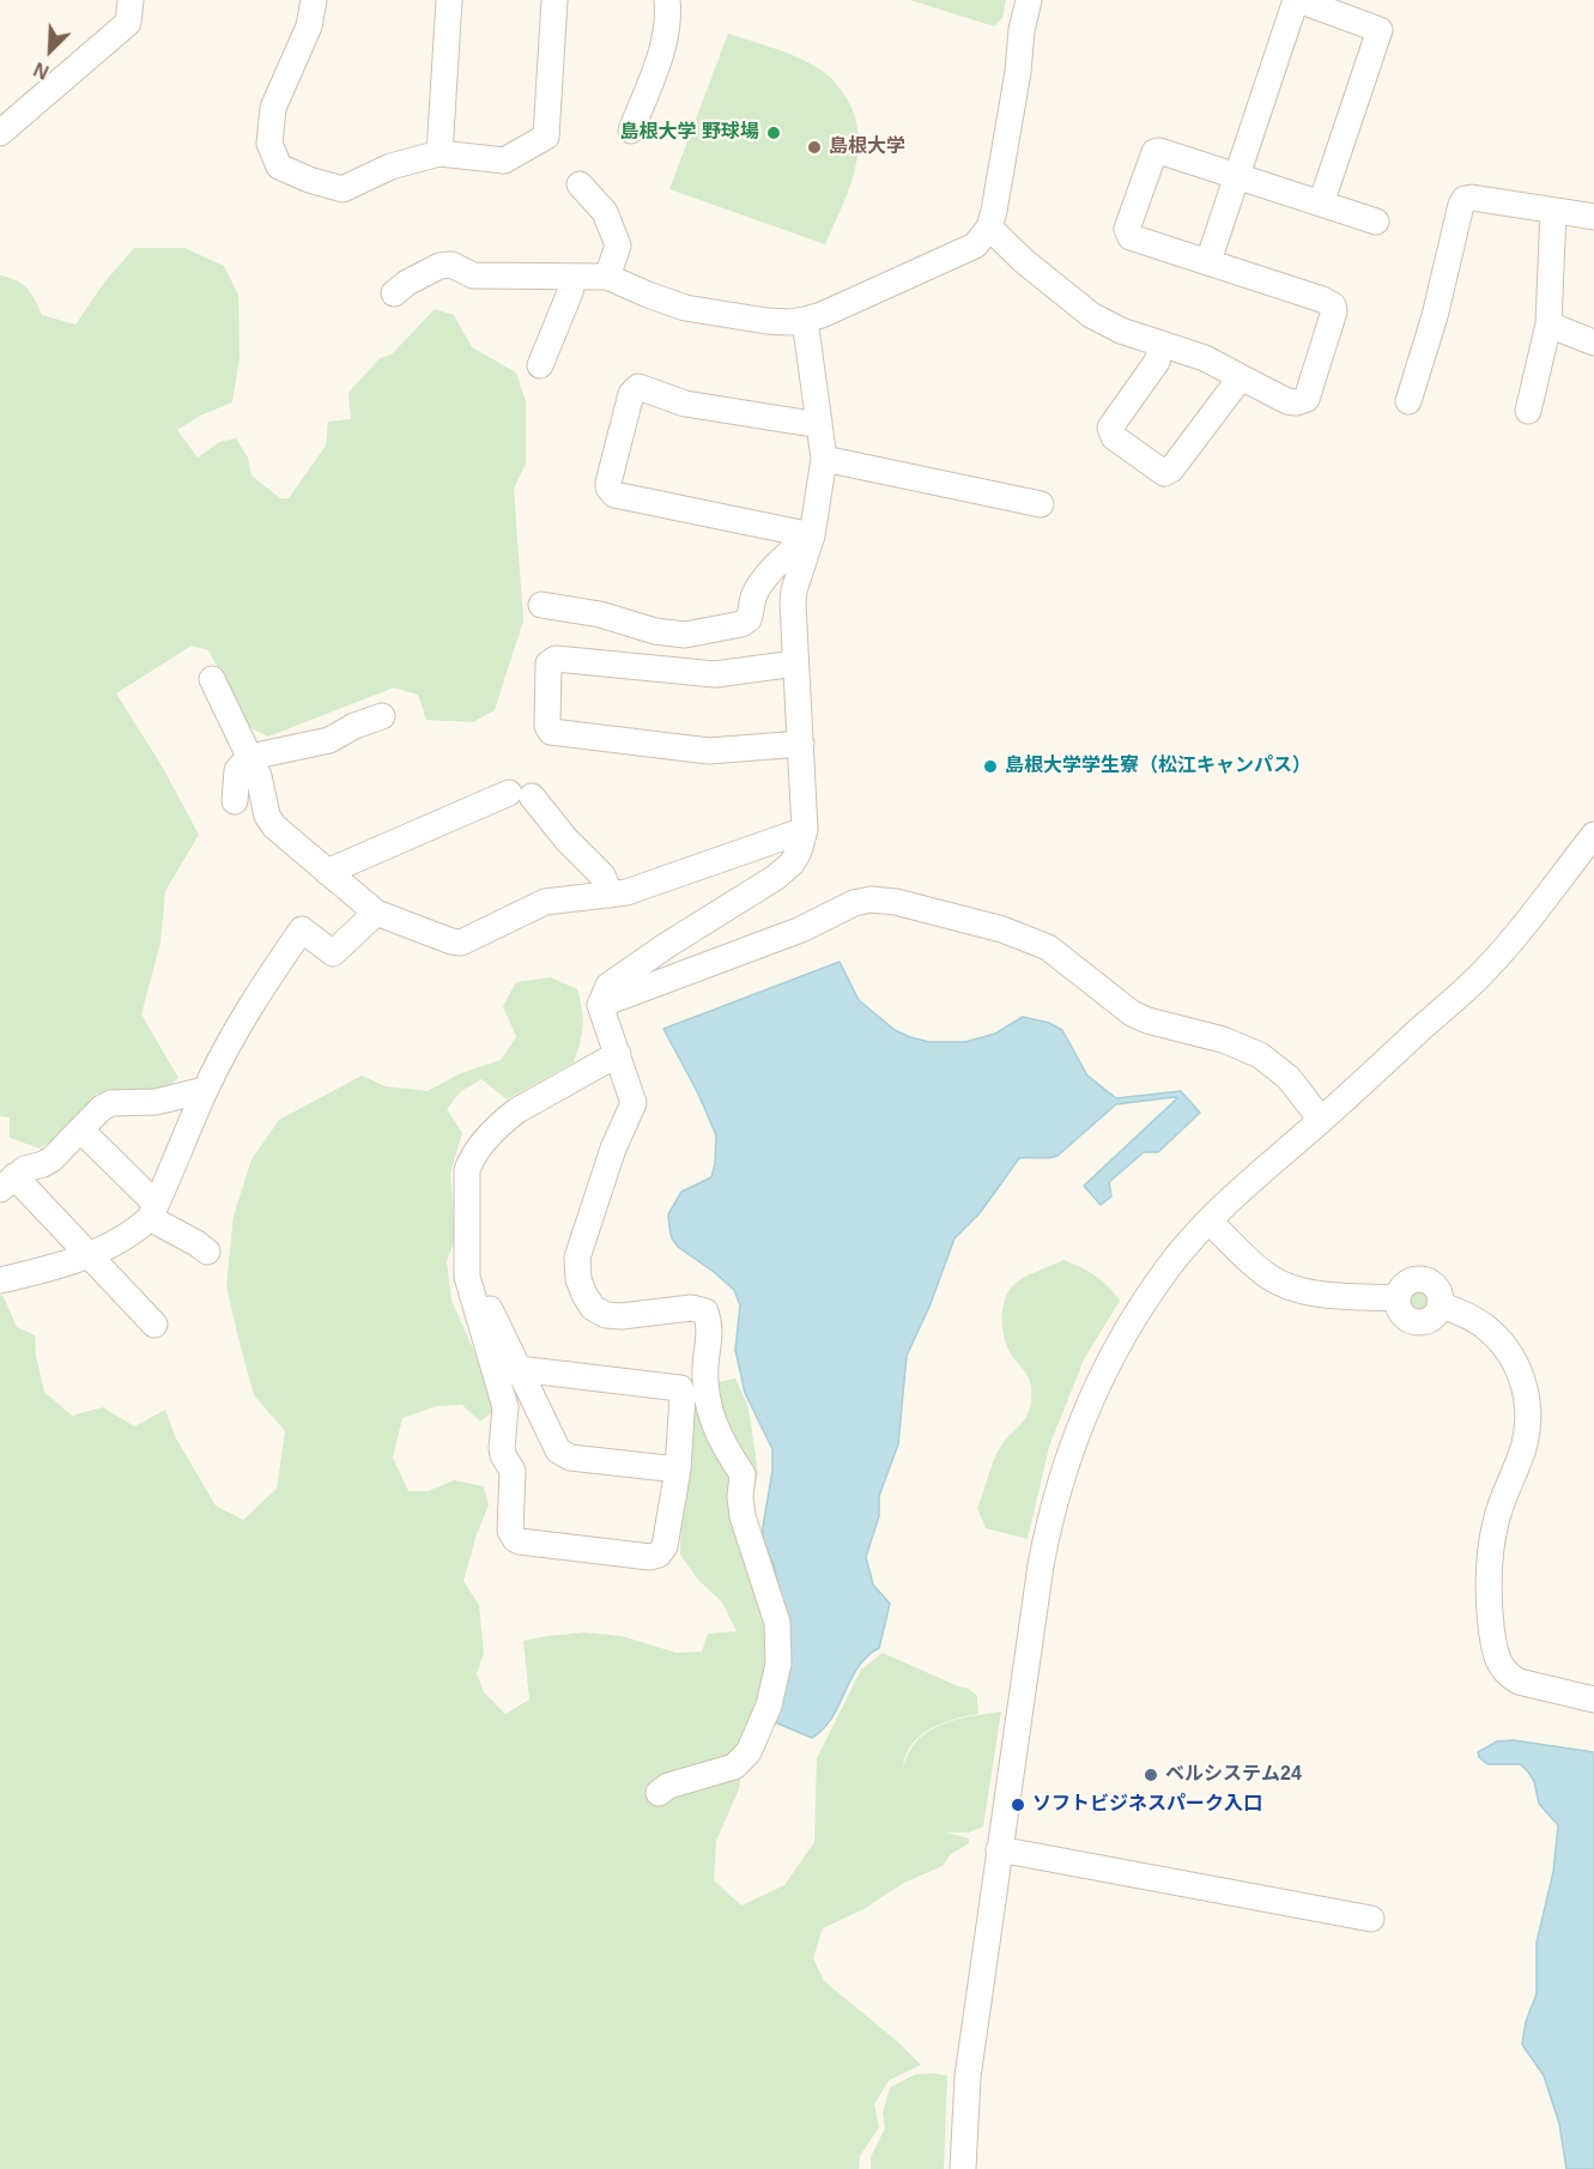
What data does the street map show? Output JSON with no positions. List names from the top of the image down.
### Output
{
  "places": [
    "島根大学 野球場",
    "島根大学",
    "島根大学学生寮（松江キャンパス）",
    "ベルシステム24",
    "ソフトビジネスパーク入口"
  ],
  "north": "bottom left"
}
